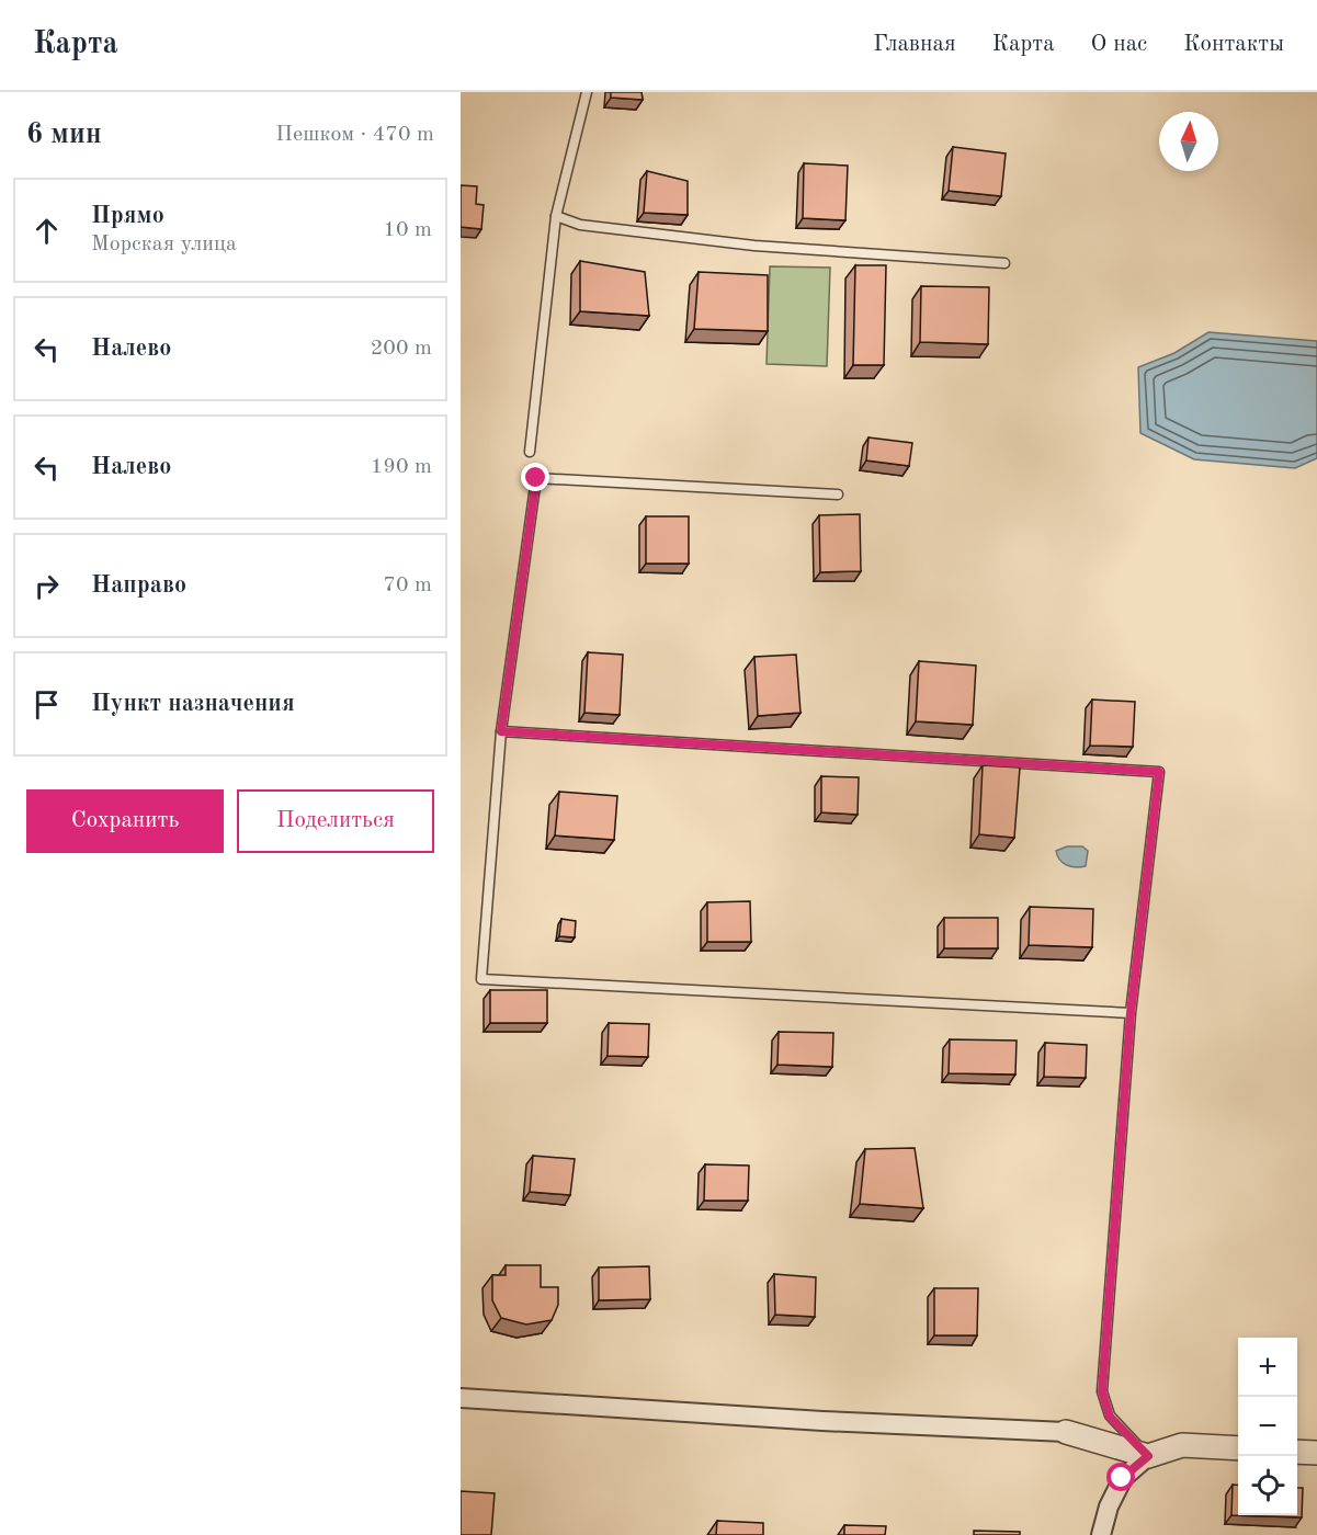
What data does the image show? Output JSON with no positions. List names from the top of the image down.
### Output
{
  "north": "top",
  "page": {
    "header": "Карта",
    "nav": [
      "Главная",
      "Карта",
      "О нас",
      "Контакты"
    ],
    "heading": ["6 мин", "Пешком · 470 m"],
    "list": [
      ["Прямо", "Морская улица", "10 m"],
      ["Налево", "200 m"],
      ["Налево", "190 m"],
      ["Направо", "70 m"],
      "Пункт назначения"
    ],
    "buttons": ["Сохранить", "Поделиться"],
    "map_buttons": ["+", "−"]
  }
}
